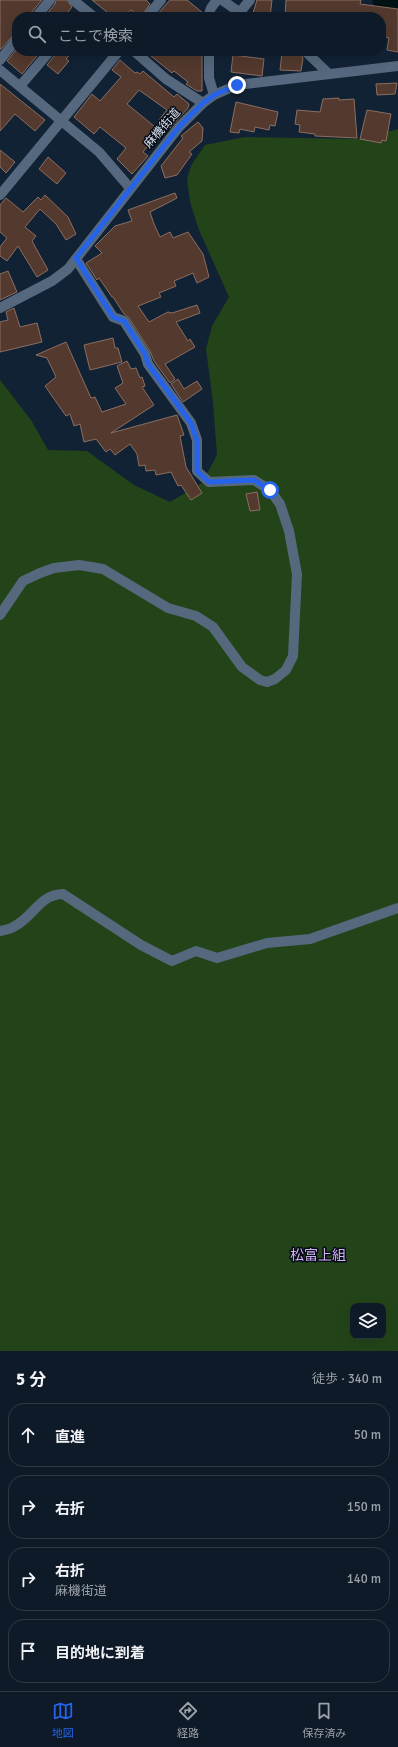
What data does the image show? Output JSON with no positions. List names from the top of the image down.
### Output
{
  "streets": {
    "street": ["麻機街道"]
  },
  "districts": ["松富上組"],
  "page": {
    "search": "ここで検索",
    "heading": ["5 分", "徒歩 · 340 m"],
    "list": [
      ["直進", "50 m"],
      ["右折", "150 m"],
      ["右折", "麻機街道", "140 m"],
      "目的地に到着"
    ],
    "nav": ["地図", "経路", "保存済み"]
  }
}
